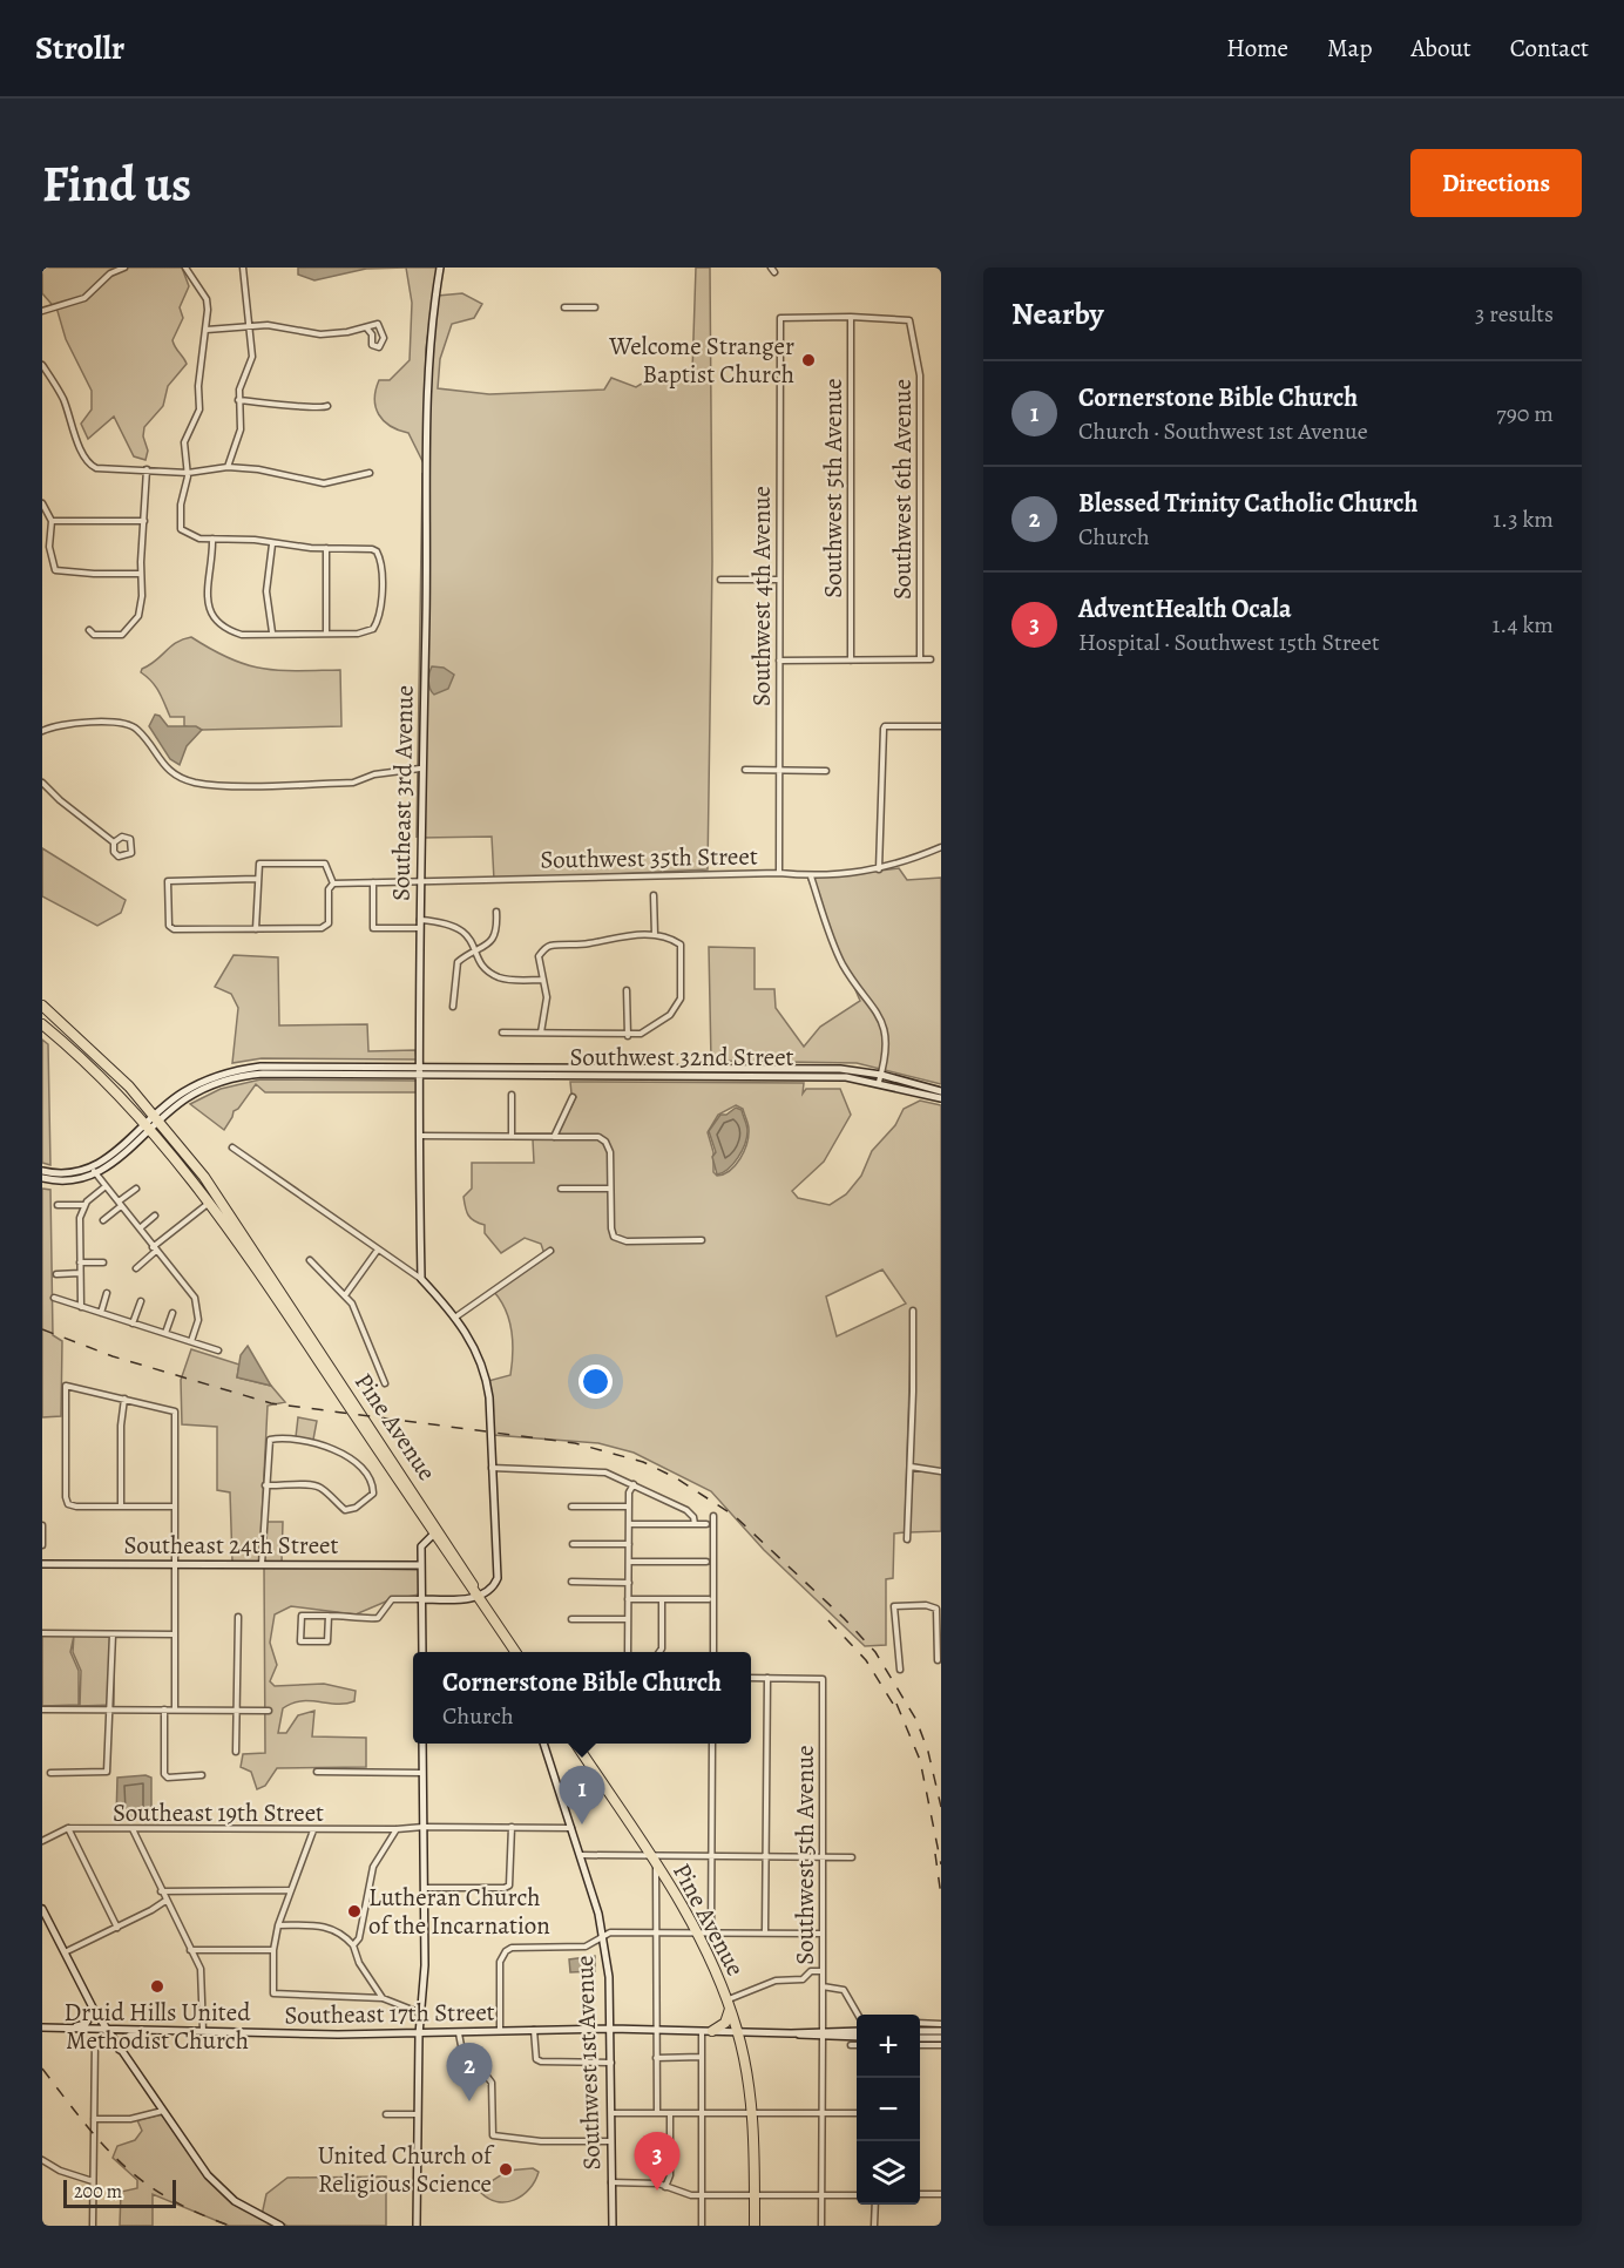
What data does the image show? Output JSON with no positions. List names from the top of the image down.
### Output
{
  "streets": {
    "highway": ["Pine Avenue"],
    "main road": [
      "Southeast 3rd Avenue",
      "Southwest 32nd Street",
      "Southeast 24th Street",
      "Southeast 17th Street",
      "Southwest 1st Avenue"
    ],
    "street": [
      "Southwest 5th Avenue",
      "Southwest 6th Avenue",
      "Southwest 4th Avenue",
      "Southwest 35th Street",
      "Southeast 19th Street"
    ]
  },
  "crossings": [
    ["Southwest 5th Avenue", "Southwest 6th Avenue"],
    ["Southwest 5th Avenue", "Southwest 4th Avenue"],
    ["Southwest 5th Avenue", "Southeast 17th Street"],
    ["Southwest 6th Avenue", "Southwest 4th Avenue"],
    ["Southwest 4th Avenue", "Southwest 35th Street"],
    ["Southeast 3rd Avenue", "Southwest 35th Street"],
    ["Southeast 3rd Avenue", "Southwest 32nd Street"],
    ["Pine Avenue", "Southeast 17th Street"],
    ["Southeast 17th Street", "Southwest 1st Avenue"]
  ],
  "places": [
    "Welcome Stranger Baptist Church",
    "Lutheran Church of the Incarnation",
    "Druid Hills United Methodist Church",
    "United Church of Religious Science"
  ],
  "scale_bar": "200 m",
  "page": {
    "header": "Strollr",
    "nav": [
      "Home",
      "Map",
      "About",
      "Contact"
    ],
    "buttons": "Directions",
    "title": "Find us",
    "heading": ["Nearby", "3 results"],
    "list": [
      {
        "mark": "1",
        "name": "Cornerstone Bible Church",
        "note": "Church · Southwest 1st Avenue",
        "value": "790 m"
      },
      {
        "mark": "2",
        "name": "Blessed Trinity Catholic Church",
        "note": "Church",
        "value": "1.3 km"
      },
      {
        "mark": "3",
        "name": "AdventHealth Ocala",
        "note": "Hospital · Southwest 15th Street",
        "value": "1.4 km"
      }
    ],
    "popup": ["Cornerstone Bible Church", "Church"],
    "pins": ["1", "2", "3"],
    "map_buttons": ["+", "−"],
    "scale": "200 m"
  }
}
